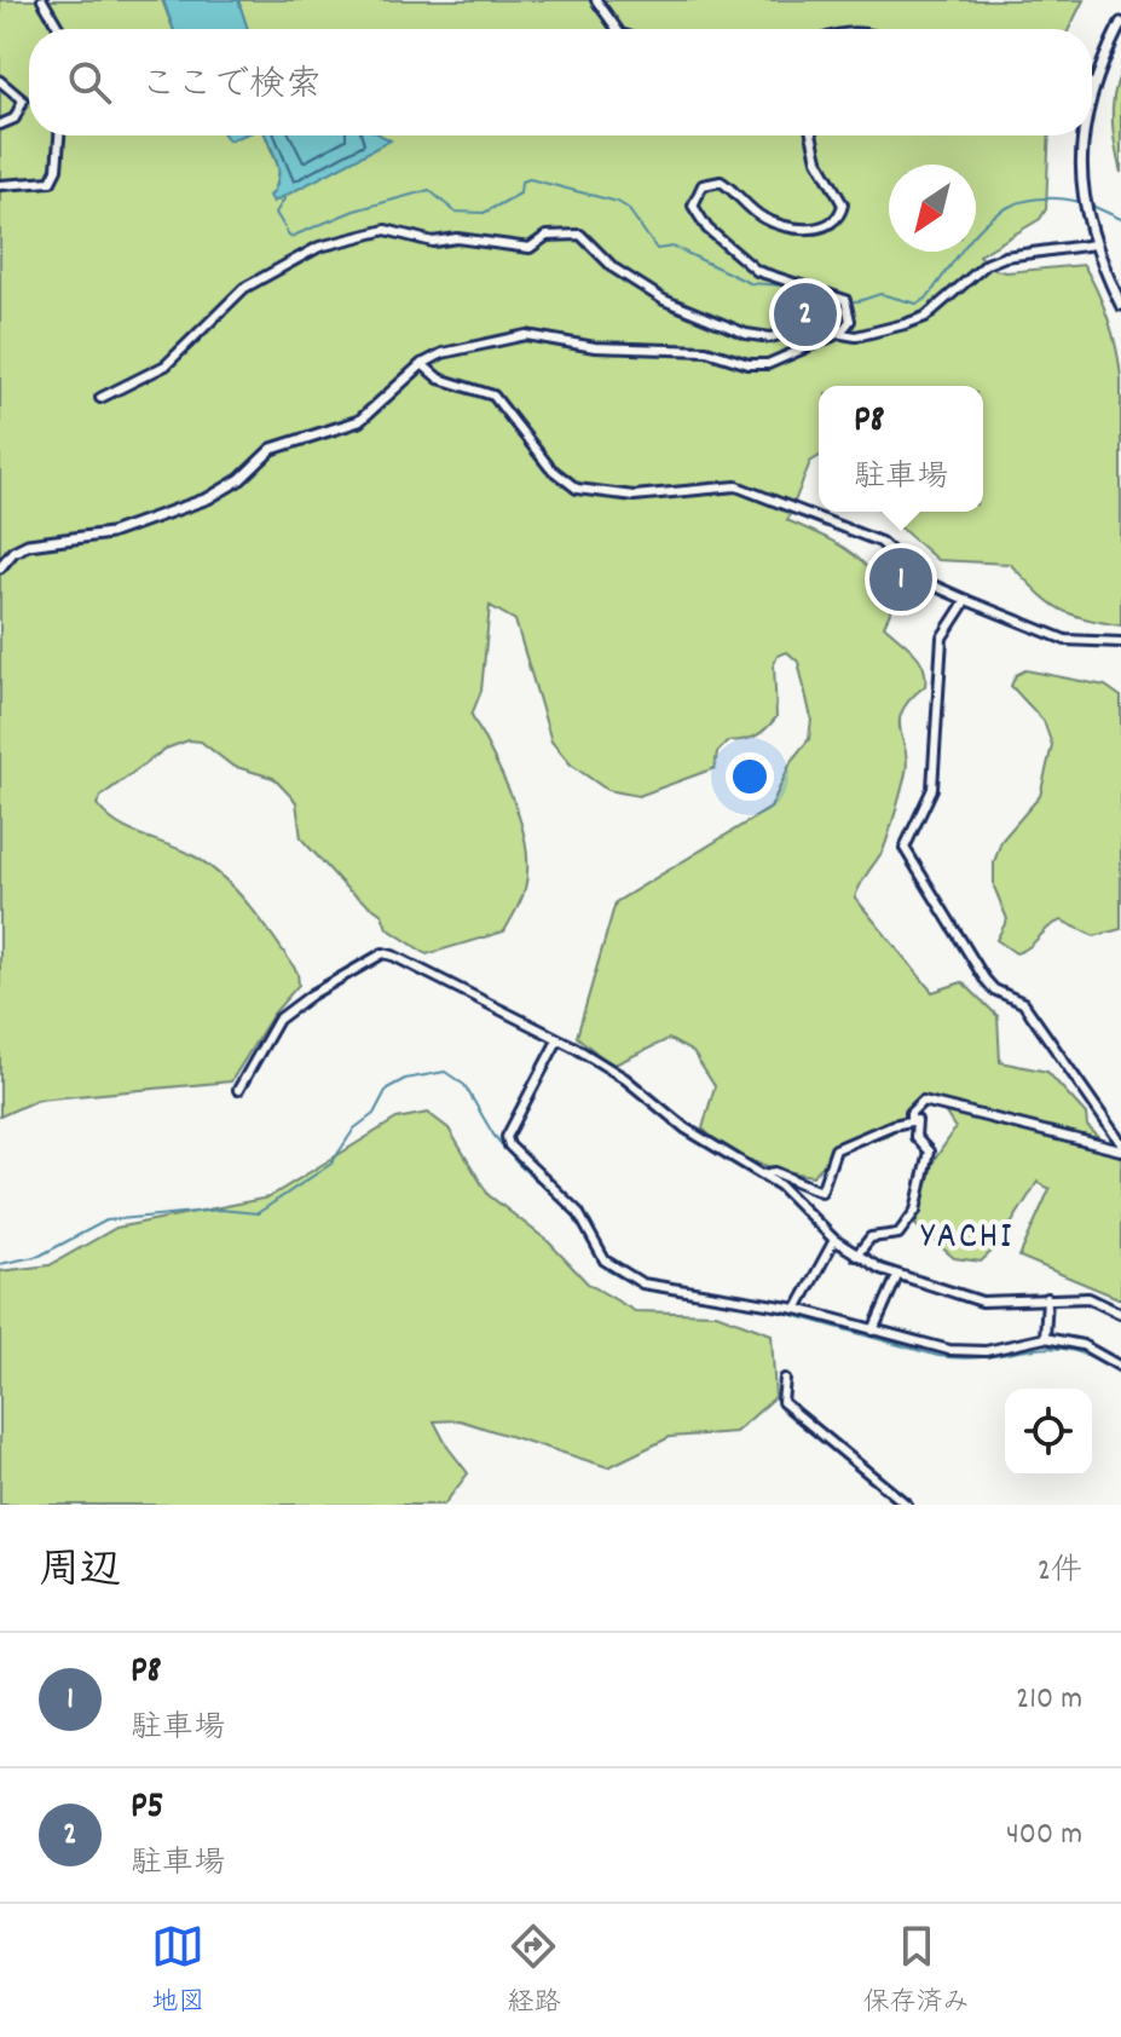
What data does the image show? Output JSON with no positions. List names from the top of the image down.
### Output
{
  "districts": ["YACHI"],
  "north": "bottom left",
  "page": {
    "search": "ここで検索",
    "pins": ["2", "1"],
    "popup": ["P8", "駐車場"],
    "heading": ["周辺", "2件"],
    "list": [
      {
        "mark": "1",
        "name": "P8",
        "note": "駐車場",
        "value": "210 m"
      },
      {
        "mark": "2",
        "name": "P5",
        "note": "駐車場",
        "value": "400 m"
      }
    ],
    "nav": ["地図", "経路", "保存済み"]
  }
}
